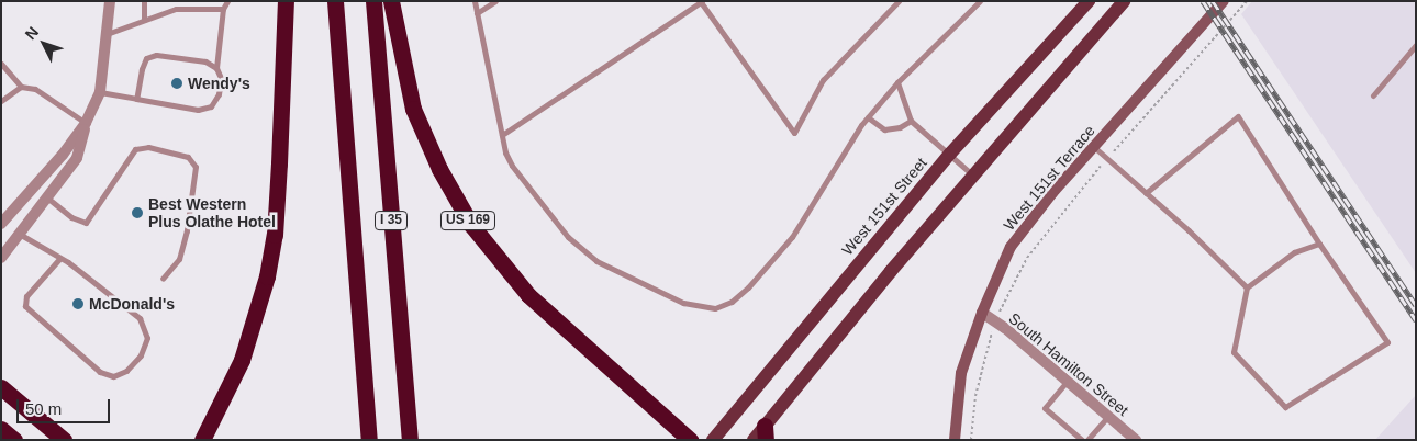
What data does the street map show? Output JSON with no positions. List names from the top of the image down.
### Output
{
  "streets": {
    "highway": ["I 35", "US 169"],
    "main road": ["West 151st Street"],
    "street": ["West 151st Terrace", "South Hamilton Street"]
  },
  "crossings": [
    ["West 151st Terrace", "South Hamilton Street"]
  ],
  "places": ["Wendy's", "Best Western Plus Olathe Hotel", "McDonald's"],
  "scale_bar": "50 m",
  "north": "top left"
}
